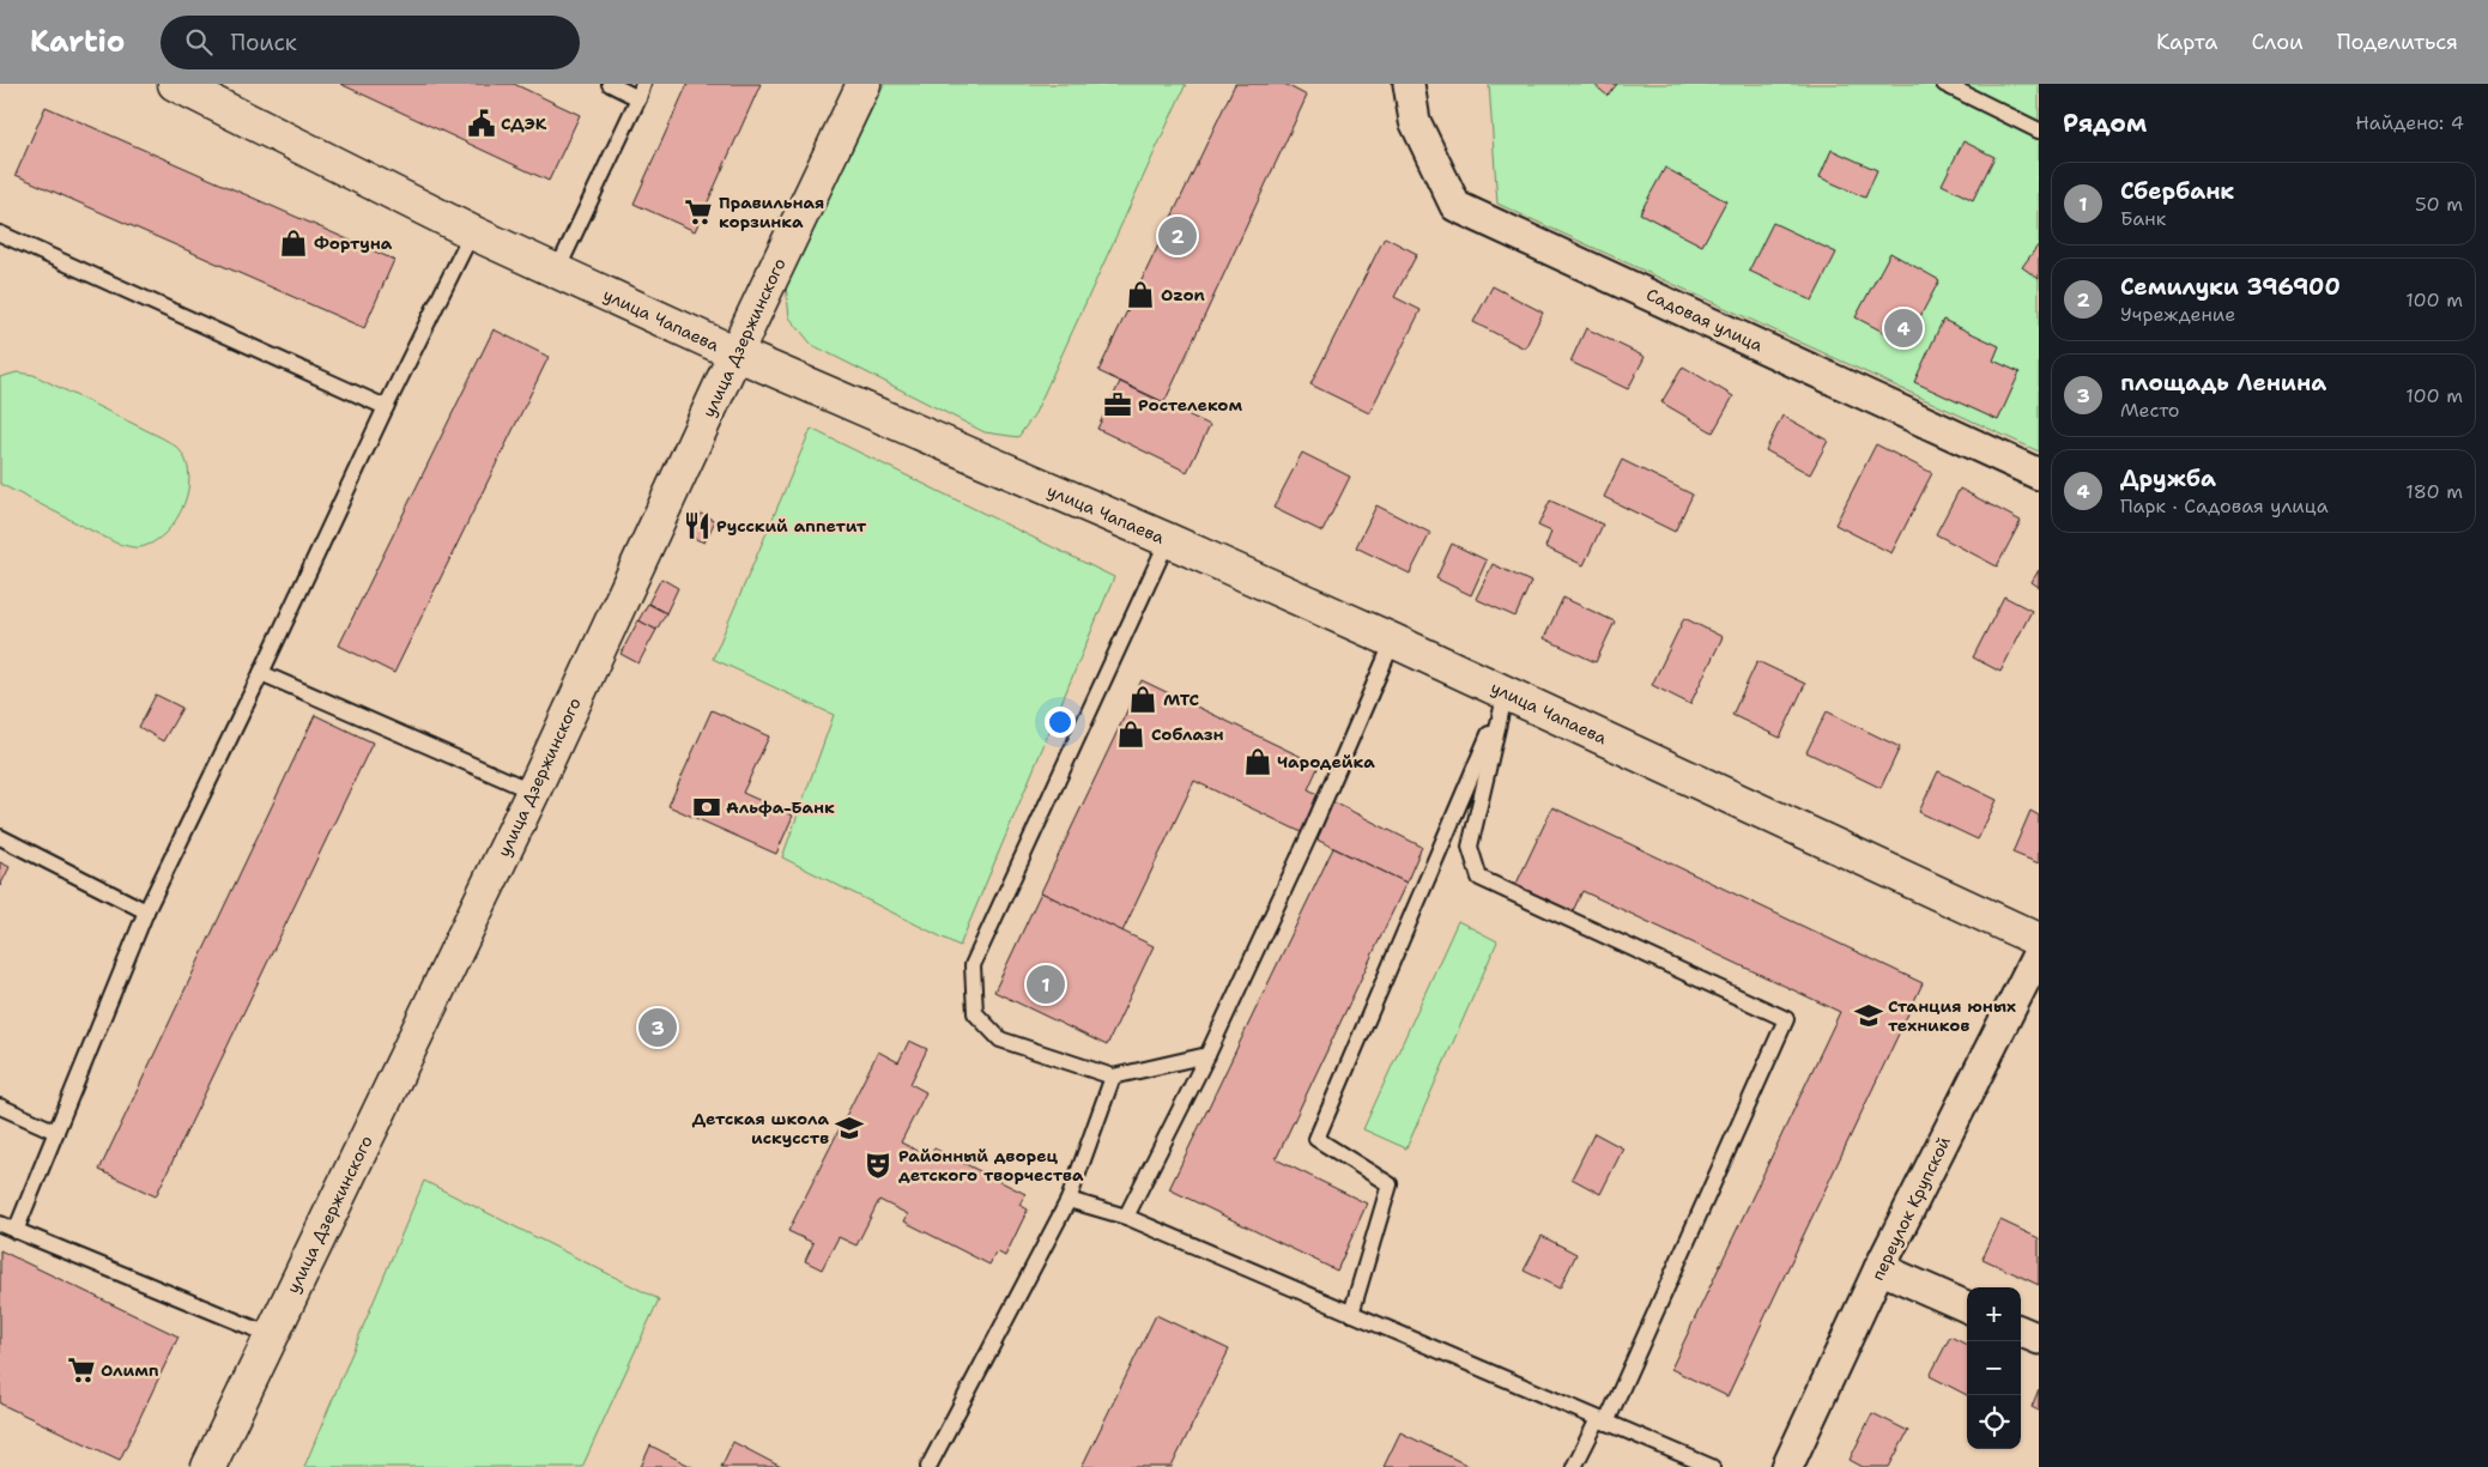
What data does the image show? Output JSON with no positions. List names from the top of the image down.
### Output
{
  "streets": {
    "street": [
      "улица Чапаева",
      "Садовая улица",
      "улица Дзержинского",
      "переулок Крупской"
    ]
  },
  "crossings": [
    ["улица Чапаева", "улица Дзержинского"]
  ],
  "places": {
    "public building": ["СДЭК"],
    "supermarket": ["Правильная корзинка", "Олимп"],
    "shop": [
      "Фортуна",
      "Ozon",
      "МТС",
      "Соблазн",
      "Чародейка"
    ],
    "office": ["Ростелеком"],
    "restaurant": ["Русский аппетит"],
    "bank": ["Альфа-Банк"],
    "school or university": ["Станция юных техников", "Детская школа искусств"],
    "theatre": ["Районный дворец детского творчества"]
  },
  "page": {
    "header": "Kartio",
    "search": "Поиск",
    "nav": ["Карта", "Слои", "Поделиться"],
    "heading": ["Рядом", "Найдено: 4"],
    "list": [
      {
        "mark": "1",
        "name": "Сбербанк",
        "note": "Банк",
        "value": "50 m"
      },
      {
        "mark": "2",
        "name": "Семилуки 396900",
        "note": "Учреждение",
        "value": "100 m"
      },
      {
        "mark": "3",
        "name": "площадь Ленина",
        "note": "Место",
        "value": "100 m"
      },
      {
        "mark": "4",
        "name": "Дружба",
        "note": "Парк · Садовая улица",
        "value": "180 m"
      }
    ],
    "pins": [
      "2",
      "4",
      "1",
      "3"
    ],
    "map_buttons": ["+", "−"]
  }
}
